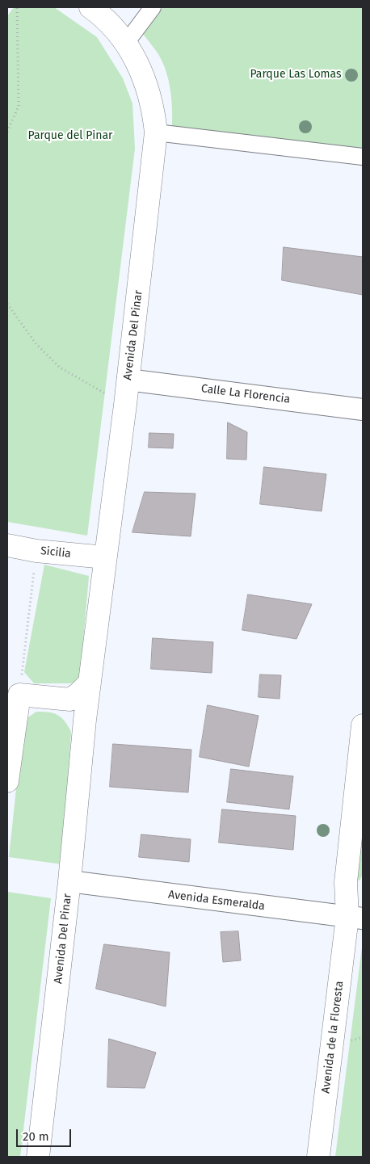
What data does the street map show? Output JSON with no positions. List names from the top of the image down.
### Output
{
  "streets": {
    "street": [
      "Avenida Del Pinar",
      "Calle La Florencia",
      "Sicilia",
      "Avenida Esmeralda",
      "Avenida de la Floresta"
    ]
  },
  "crossings": [
    ["Avenida Del Pinar", "Calle La Florencia"],
    ["Avenida Del Pinar", "Sicilia"],
    ["Avenida Del Pinar", "Avenida Esmeralda"],
    ["Avenida Esmeralda", "Avenida de la Floresta"]
  ],
  "parks": ["Parque Las Lomas", "Parque del Pinar"],
  "scale_bar": "20 m"
}
